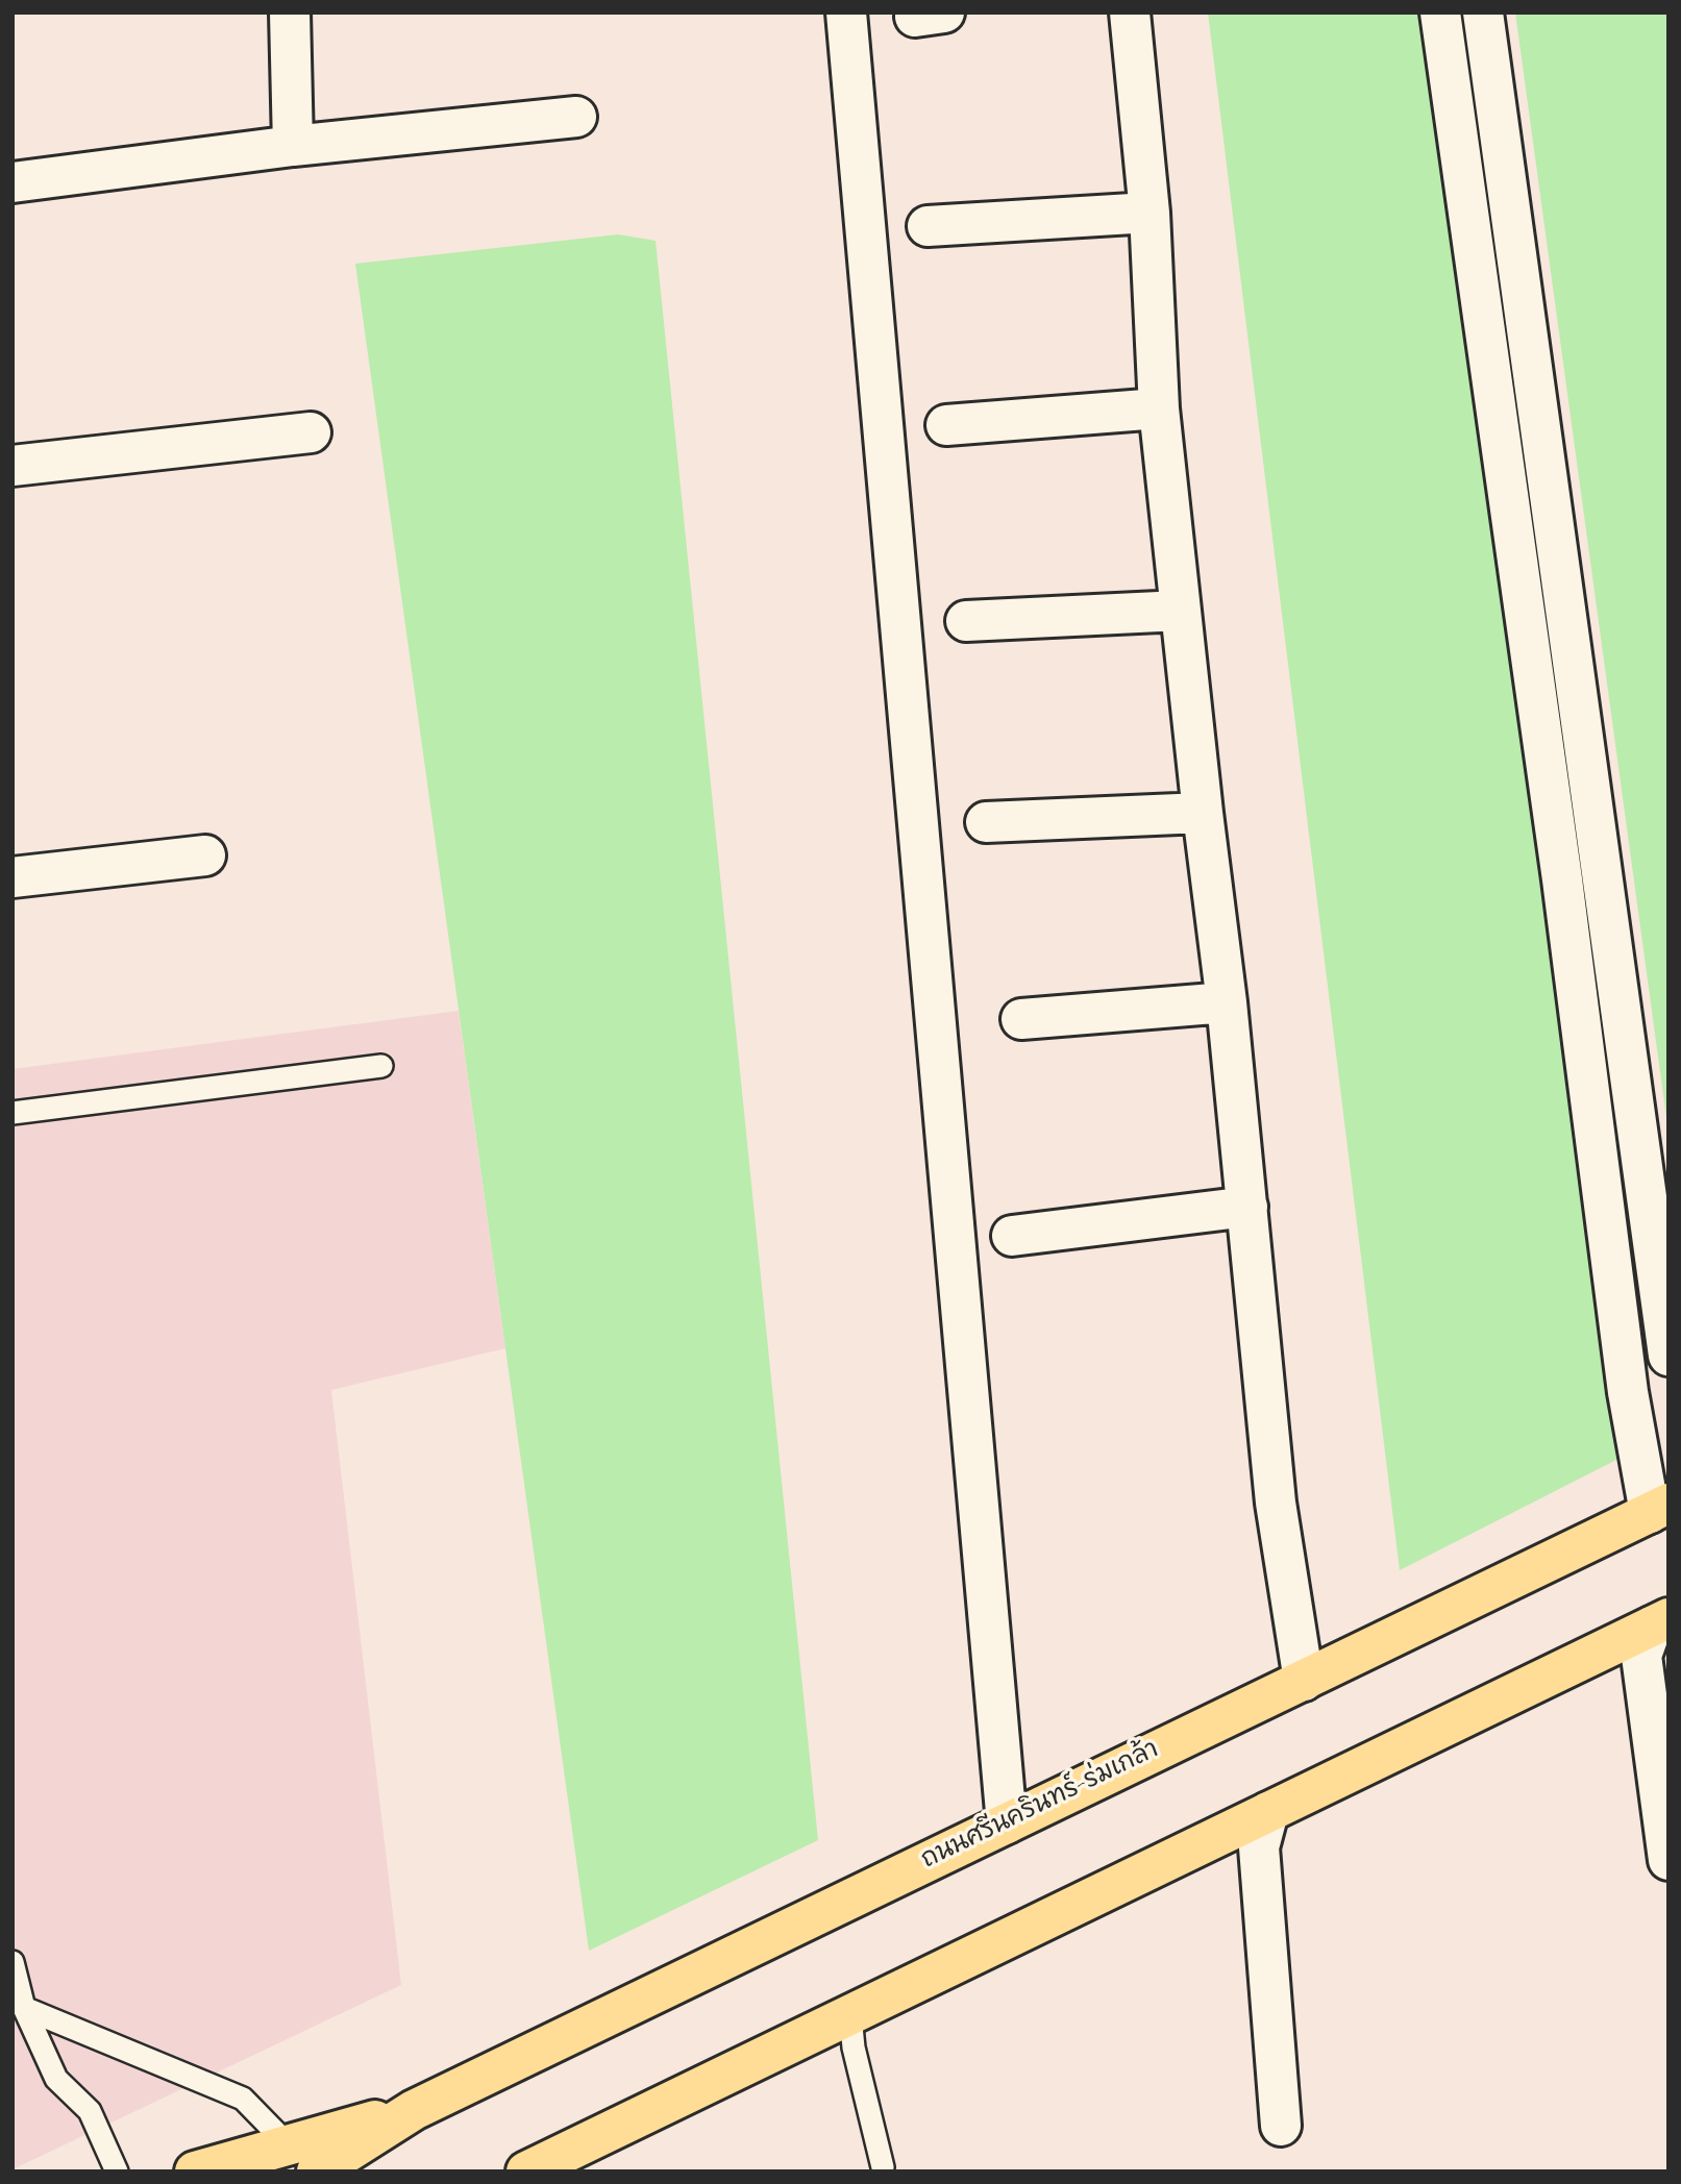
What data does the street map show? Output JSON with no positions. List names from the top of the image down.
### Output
{
  "streets": {
    "main road": ["ถนนศรีนครินทร์-ร่มเกล้า"]
  }
}
